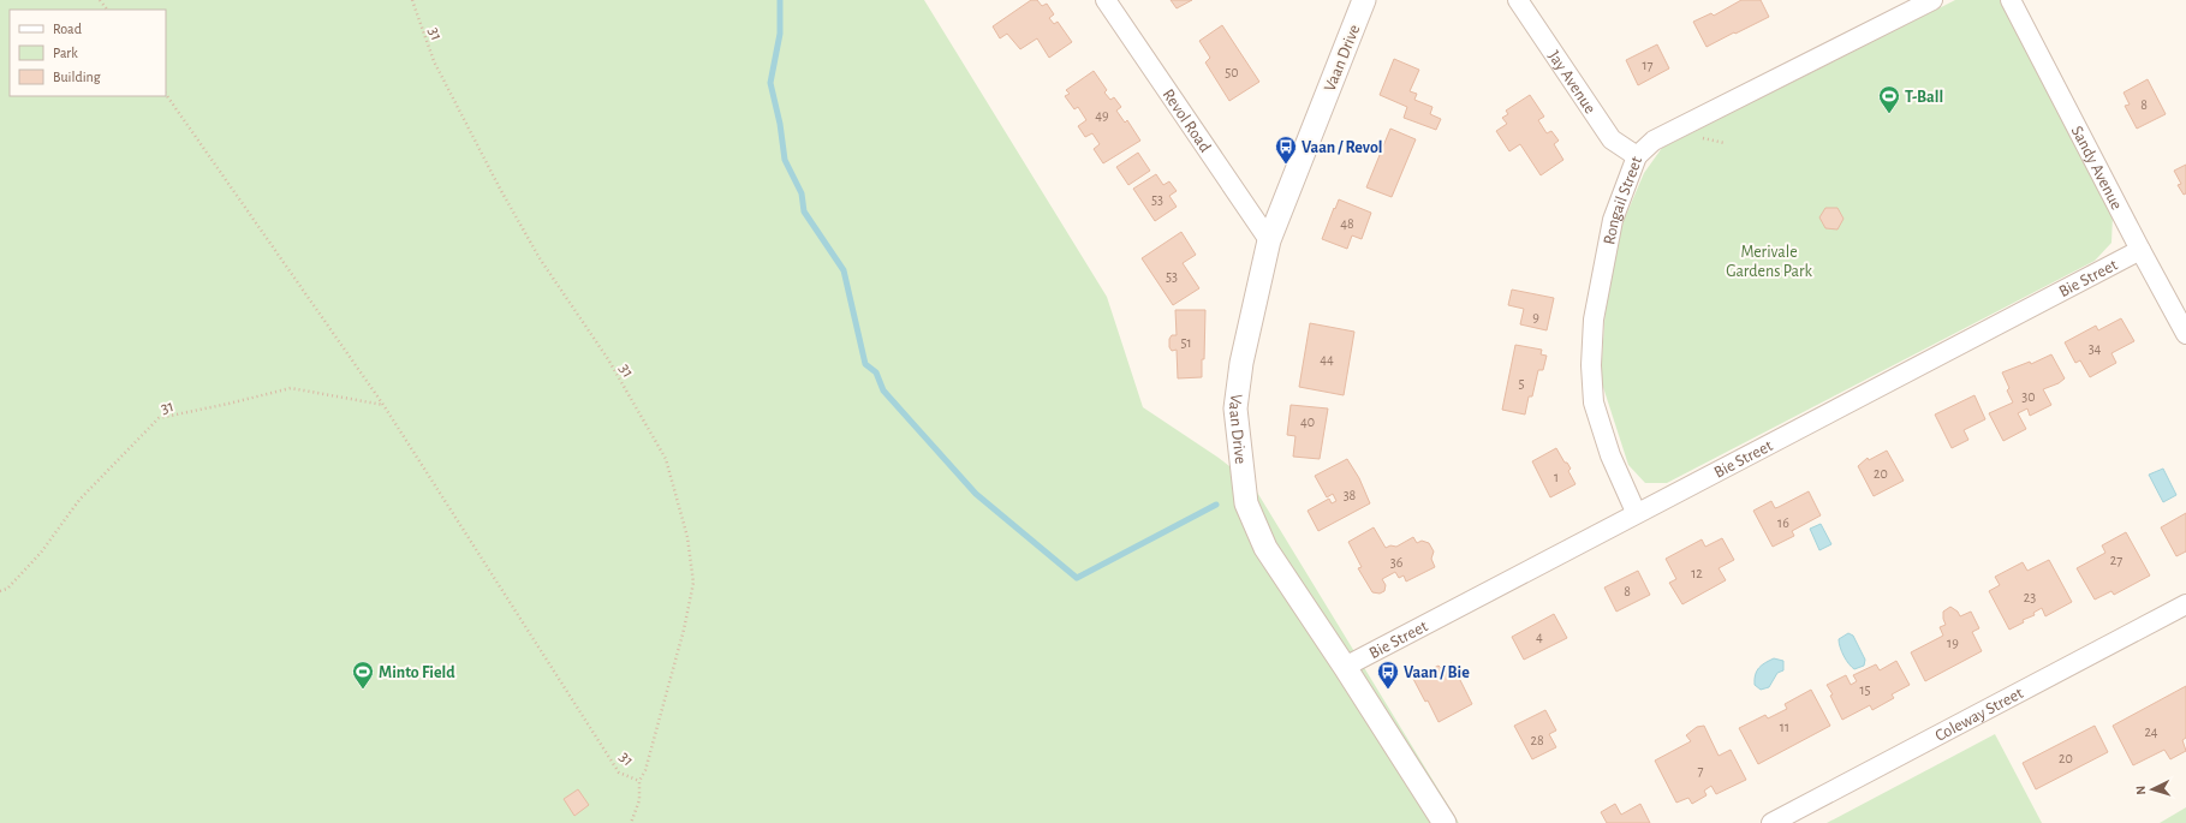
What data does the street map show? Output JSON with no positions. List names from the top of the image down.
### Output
{
  "streets": {
    "street": [
      "Vaan Drive",
      "Jay Avenue",
      "Revol Road",
      "Sandy Avenue",
      "Rongail Street",
      "Bie Street",
      "Coleway Street"
    ],
    "path": ["31"]
  },
  "crossings": [
    ["Vaan Drive", "Revol Road"],
    ["Vaan Drive", "Bie Street"],
    ["Jay Avenue", "Rongail Street"],
    ["Sandy Avenue", "Bie Street"],
    ["Rongail Street", "Bie Street"]
  ],
  "parks": ["Merivale Gardens Park"],
  "places": {
    "sports": ["T-Ball", "Minto Field"],
    "bus stop": ["Vaan / Revol", "Vaan / Bie"]
  },
  "house_numbers": [
    "17",
    "50",
    "8",
    "49",
    "53",
    "48",
    "53",
    "9",
    "51",
    "34",
    "44",
    "5",
    "30",
    "40",
    "20",
    "1",
    "38",
    "16",
    "27",
    "36",
    "12",
    "8",
    "23",
    "4",
    "19",
    "15",
    "11",
    "24",
    "28",
    "20",
    "7"
  ],
  "legend": ["Road", "Park", "Building"],
  "north": "left"
}
